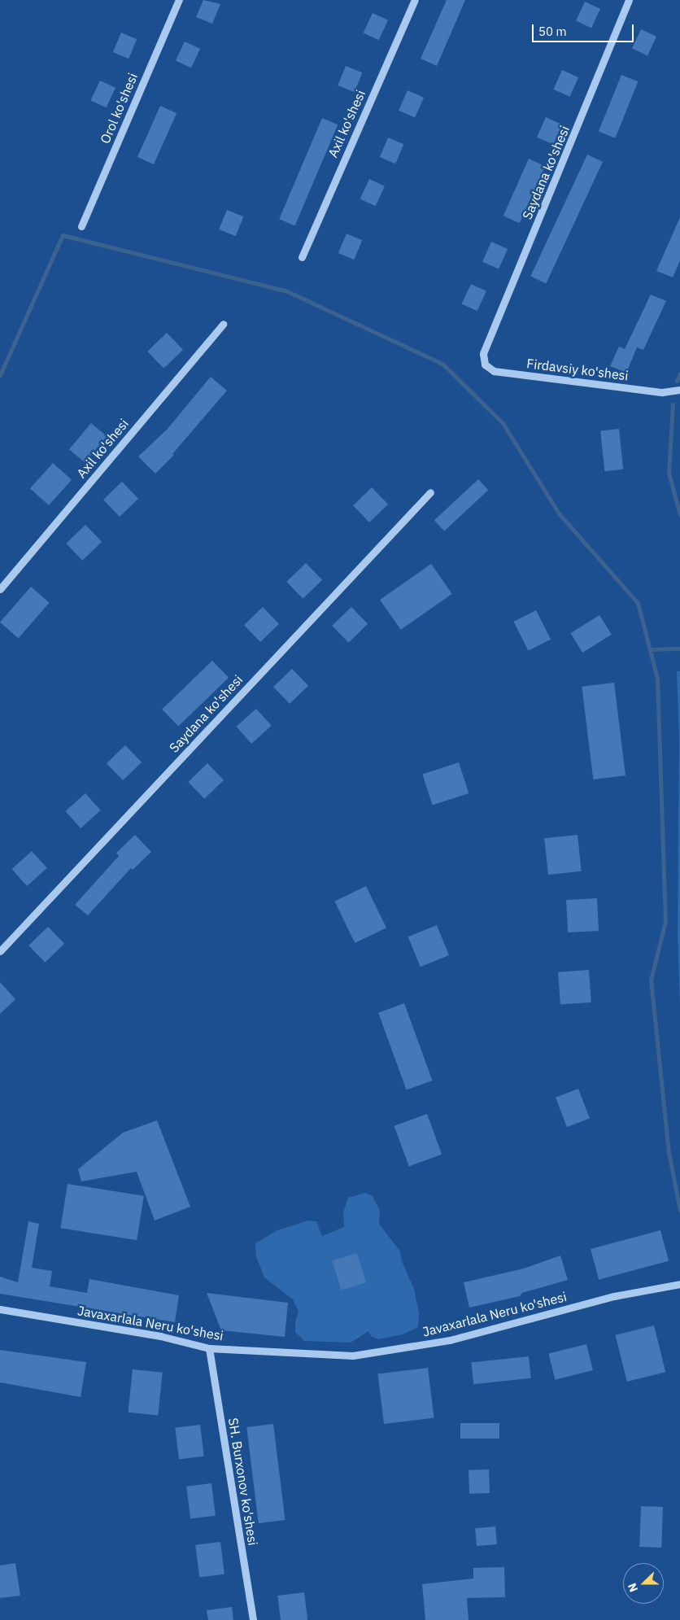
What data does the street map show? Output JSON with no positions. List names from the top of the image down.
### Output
{
  "streets": {
    "street": [
      "Orol ko'shesi",
      "Axil ko'shesi",
      "Saydana ko'shesi",
      "Firdavsiy ko'shesi",
      "Javaxarlala Neru ko'shesi",
      "SH. Burxonov ko'shesi"
    ]
  },
  "crossings": [
    ["Saydana ko'shesi", "Firdavsiy ko'shesi"],
    ["Javaxarlala Neru ko'shesi", "SH. Burxonov ko'shesi"]
  ],
  "scale_bar": "50 m",
  "north": "left"
}
